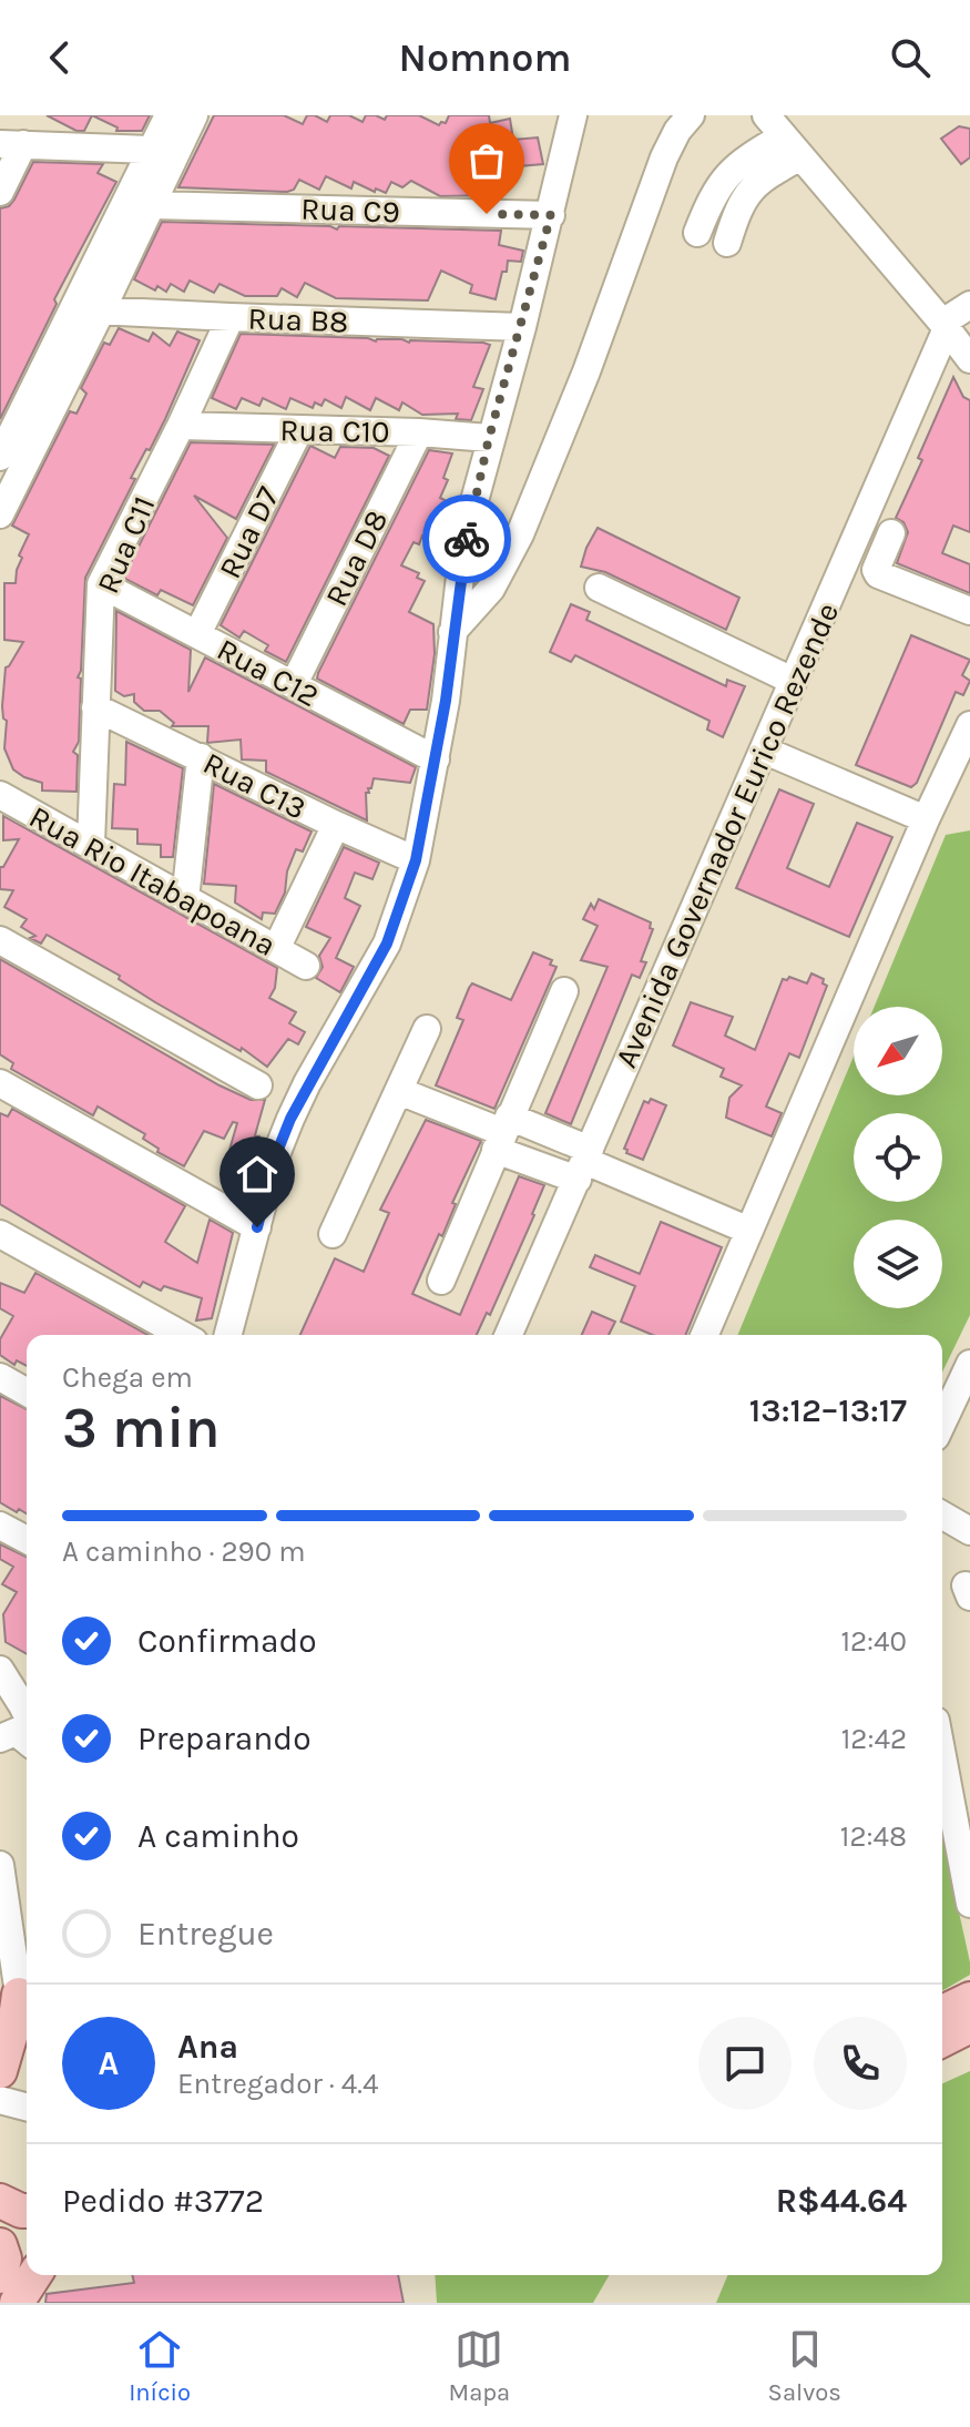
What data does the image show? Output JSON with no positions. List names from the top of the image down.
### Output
{
  "streets": {
    "street": [
      "Rua C9",
      "Rua B8",
      "Rua C10",
      "Rua D7",
      "Rua C11",
      "Rua D8",
      "Rua C12",
      "Rua C13",
      "Avenida Governador Eurico Rezende",
      "Rua Rio Itabapoana"
    ]
  },
  "crossings": [
    ["Rua B8", "Rua C11"],
    ["Rua C10", "Rua D7"],
    ["Rua C10", "Rua C11"],
    ["Rua C10", "Rua D8"],
    ["Rua D7", "Rua C12"],
    ["Rua C11", "Rua C12"],
    ["Rua C11", "Rua C13"],
    ["Rua C11", "Rua Rio Itabapoana"],
    ["Rua D8", "Rua C12"]
  ],
  "north": "bottom left",
  "page": {
    "header": "Nomnom",
    "heading": ["3 min", "Chega em", "13:12–13:17"],
    "panel": [
      "Ana",
      "Entregador · 4.4",
      "Pedido #3772",
      "R$44.64"
    ],
    "bar": "A caminho · 290 m",
    "list": [
      ["Confirmado", "12:40"],
      ["Preparando", "12:42"],
      ["A caminho", "12:48"],
      "Entregue"
    ],
    "round": "A",
    "tabs": ["Início", "Mapa", "Salvos"]
  }
}
